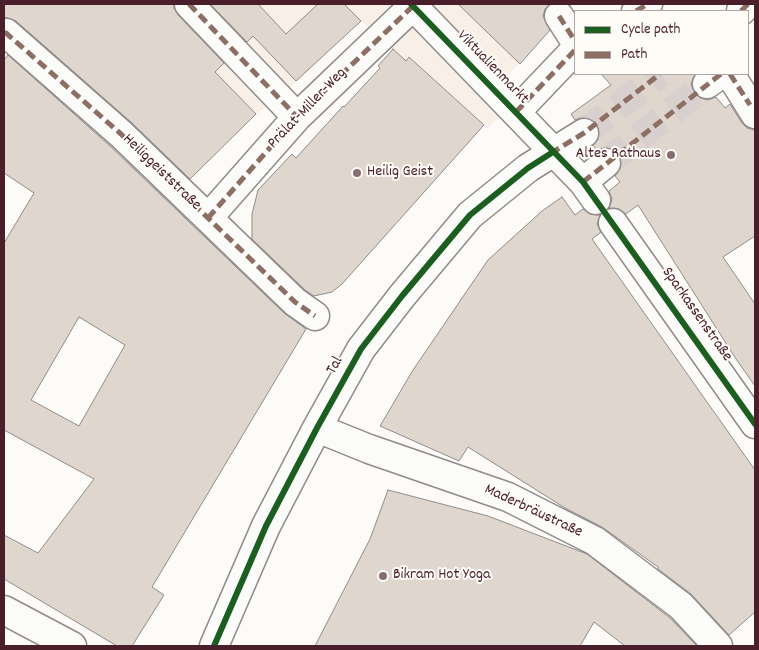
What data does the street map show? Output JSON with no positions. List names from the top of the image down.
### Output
{
  "streets": {
    "street": [
      "Viktualienmarkt",
      "Prälat-Miller-Weg",
      "Heiliggeiststraße",
      "Sparkassenstraße",
      "Tal",
      "Maderbräustraße"
    ]
  },
  "crossings": [
    ["Viktualienmarkt", "Prälat-Miller-Weg"],
    ["Viktualienmarkt", "Tal"],
    ["Prälat-Miller-Weg", "Heiliggeiststraße"],
    ["Tal", "Maderbräustraße"]
  ],
  "places": ["Altes Rathaus", "Heilig Geist", "Bikram Hot Yoga"],
  "legend": ["Cycle path", "Path"]
}
